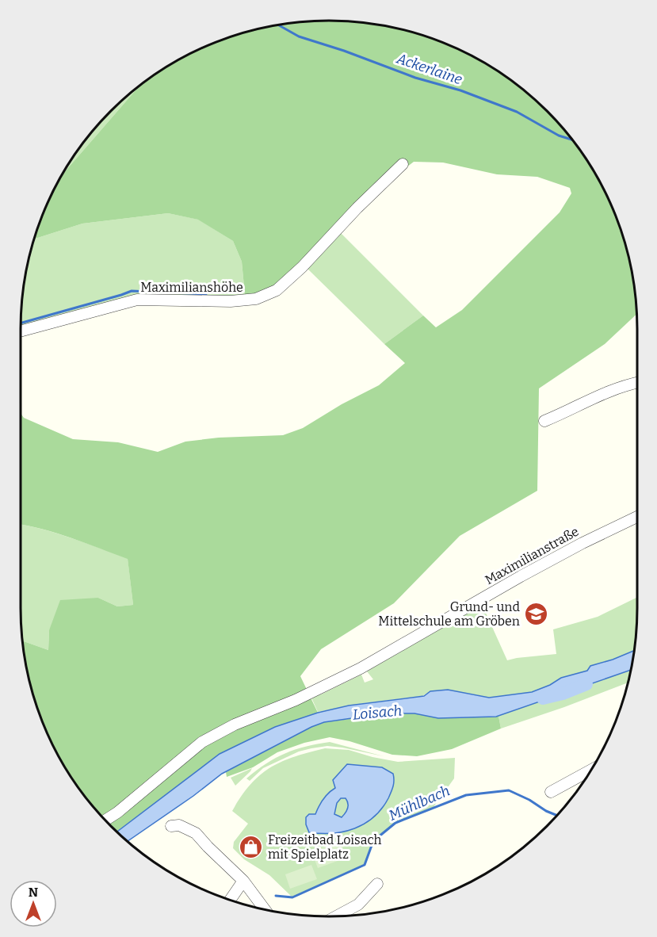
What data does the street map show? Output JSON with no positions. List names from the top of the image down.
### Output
{
  "streets": {
    "street": ["Maximilianshöhe", "Maximilianstraße"]
  },
  "water": ["Ackerlaine", "Loisach", "Mühlbach"],
  "places": {
    "school or university": ["Grund- und Mittelschule am Gröben"],
    "shop": ["Freizeitbad Loisach mit Spielplatz"]
  },
  "north": "top"
}
